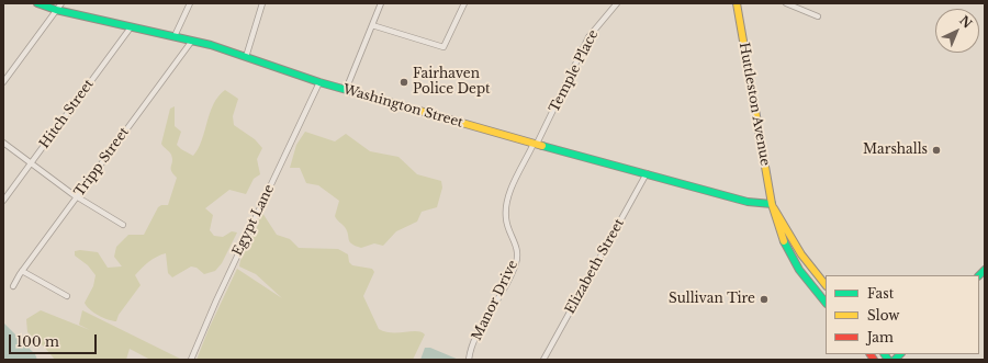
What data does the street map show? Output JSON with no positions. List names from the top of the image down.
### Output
{
  "streets": {
    "main road": ["Huttleston Avenue", "Washington Street"],
    "street": [
      "Temple Place",
      "Hitch Street",
      "Tripp Street",
      "Egypt Lane",
      "Elizabeth Street",
      "Manor Drive"
    ]
  },
  "crossings": [
    ["Temple Place", "Washington Street"],
    ["Temple Place", "Manor Drive"],
    ["Huttleston Avenue", "Washington Street"],
    ["Washington Street", "Hitch Street"],
    ["Washington Street", "Tripp Street"],
    ["Washington Street", "Egypt Lane"],
    ["Washington Street", "Elizabeth Street"],
    ["Washington Street", "Manor Drive"]
  ],
  "places": ["Fairhaven Police Dept", "Marshalls", "Sullivan Tire"],
  "legend": ["Fast", "Slow", "Jam"],
  "scale_bar": "100 m",
  "north": "top right"
}
